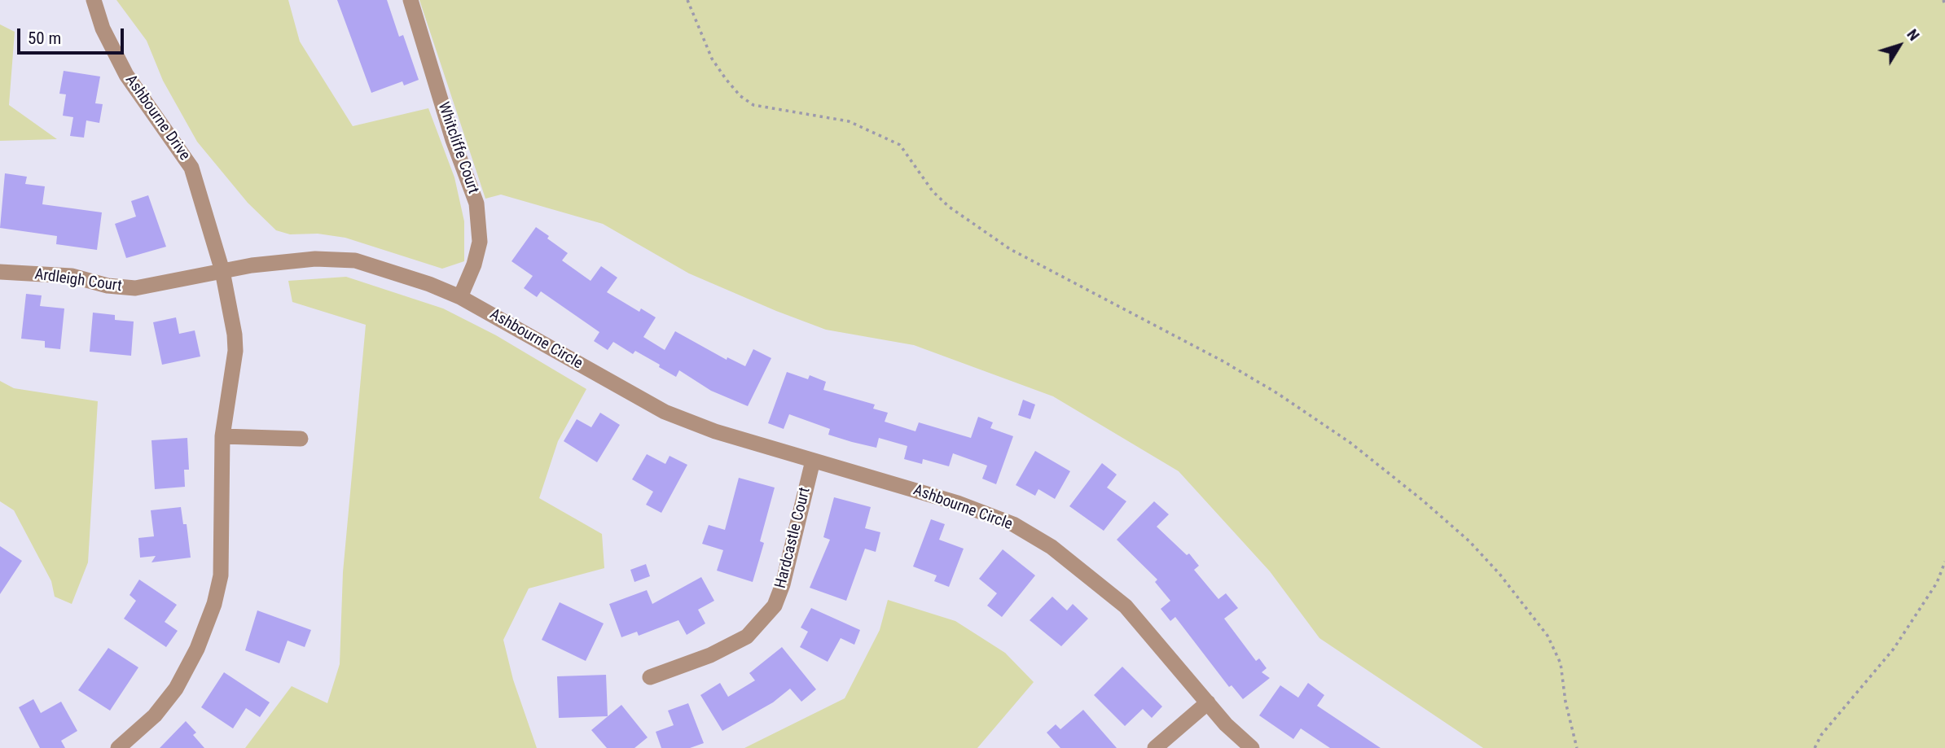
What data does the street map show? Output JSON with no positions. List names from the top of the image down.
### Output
{
  "streets": {
    "street": [
      "Ashbourne Drive",
      "Whitcliffe Court",
      "Ardleigh Court",
      "Ashbourne Circle",
      "Hardcastle Court"
    ]
  },
  "crossings": [
    ["Ashbourne Drive", "Ardleigh Court"],
    ["Ashbourne Drive", "Ashbourne Circle"],
    ["Whitcliffe Court", "Ashbourne Circle"],
    ["Ardleigh Court", "Ashbourne Circle"],
    ["Ashbourne Circle", "Hardcastle Court"]
  ],
  "scale_bar": "50 m",
  "north": "top right"
}
